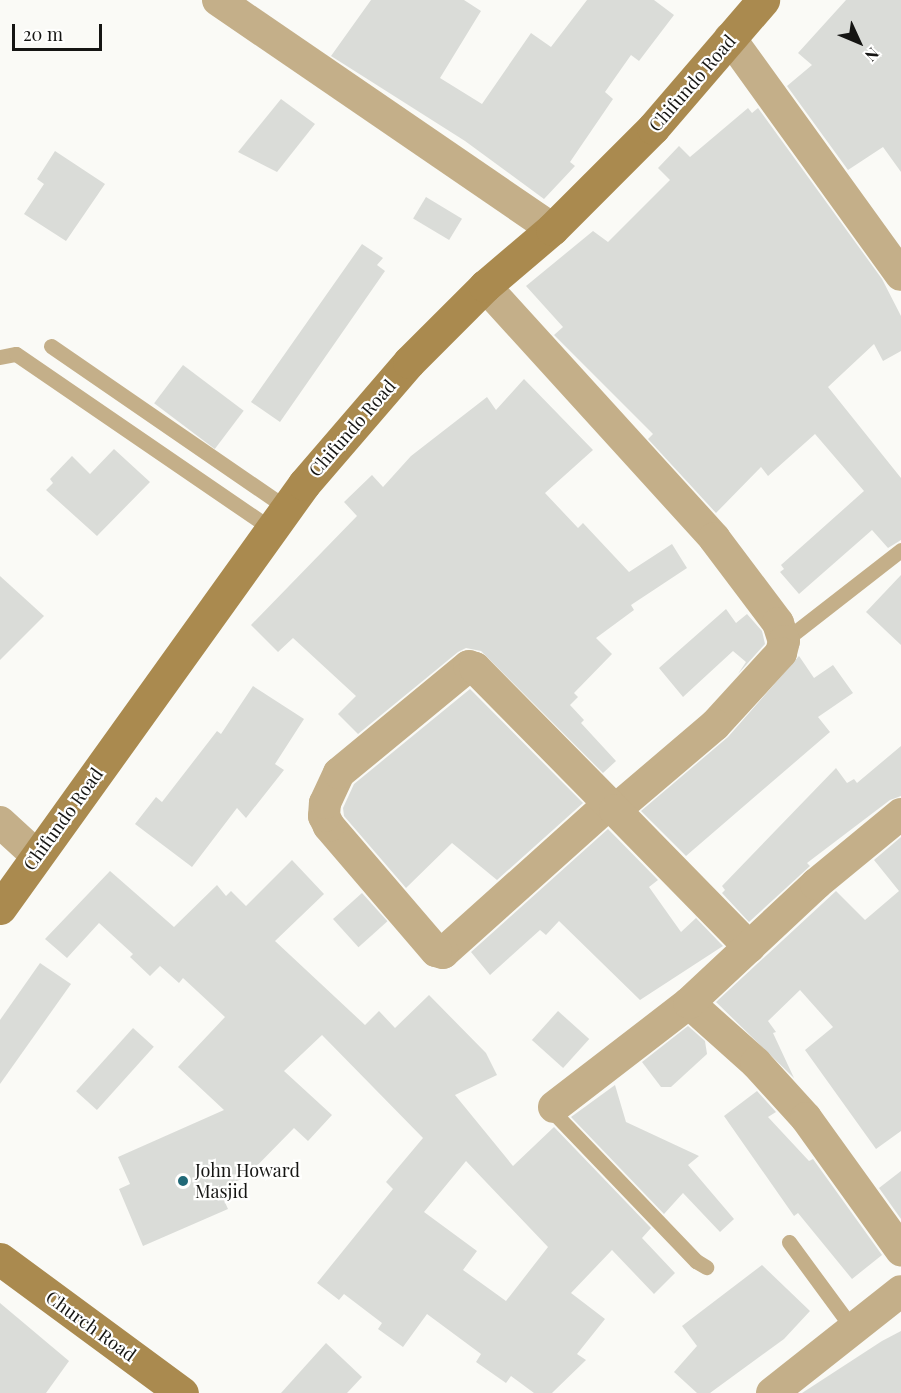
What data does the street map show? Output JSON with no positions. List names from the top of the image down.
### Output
{
  "streets": {
    "street": ["Chifundo Road", "Church Road"]
  },
  "places": ["John Howard Masjid"],
  "scale_bar": "20 m",
  "north": "bottom right"
}
